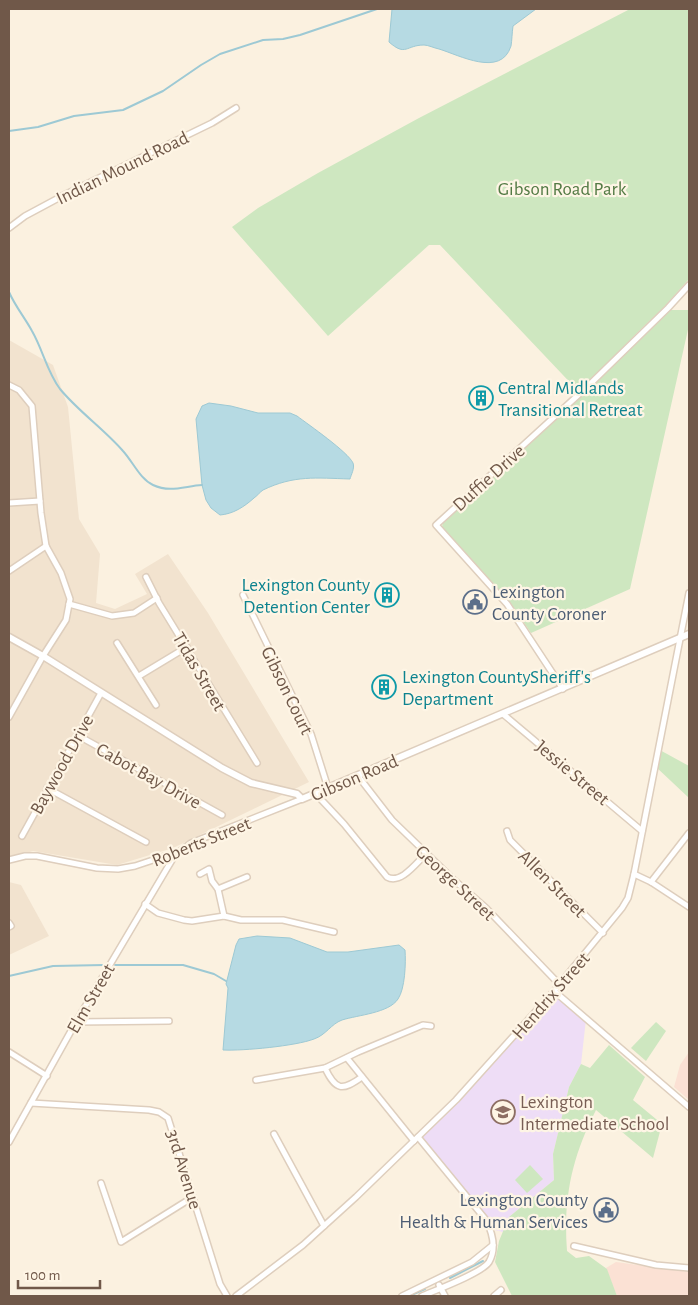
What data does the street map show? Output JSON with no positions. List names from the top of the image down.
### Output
{
  "streets": {
    "street": [
      "Indian Mound Road",
      "Duffie Drive",
      "Tidas Street",
      "Gibson Court",
      "Baywood Drive",
      "Jessie Street",
      "Cabot Bay Drive",
      "Gibson Road",
      "Roberts Street",
      "George Street",
      "Allen Street",
      "Hendrix Street",
      "Elm Street",
      "3rd Avenue"
    ]
  },
  "crossings": [
    ["Duffie Drive", "Gibson Road"],
    ["Gibson Court", "Gibson Road"],
    ["Baywood Drive", "Cabot Bay Drive"],
    ["Baywood Drive", "Gibson Road"],
    ["Jessie Street", "Gibson Road"],
    ["Jessie Street", "Hendrix Street"],
    ["Gibson Road", "Roberts Street"],
    ["Gibson Road", "George Street"],
    ["Gibson Road", "Hendrix Street"],
    ["Roberts Street", "Elm Street"],
    ["George Street", "Hendrix Street"],
    ["Allen Street", "Hendrix Street"],
    ["Elm Street", "3rd Avenue"]
  ],
  "parks": ["Gibson Road Park"],
  "places": {
    "building": ["Central Midlands Transitional Retreat", "Lexington County Detention Center", "Lexington CountySheriff's Department"],
    "public building": ["Lexington County Coroner", "Lexington County Health & Human Services"],
    "school or university": ["Lexington Intermediate School"]
  },
  "scale_bar": "100 m"
}
